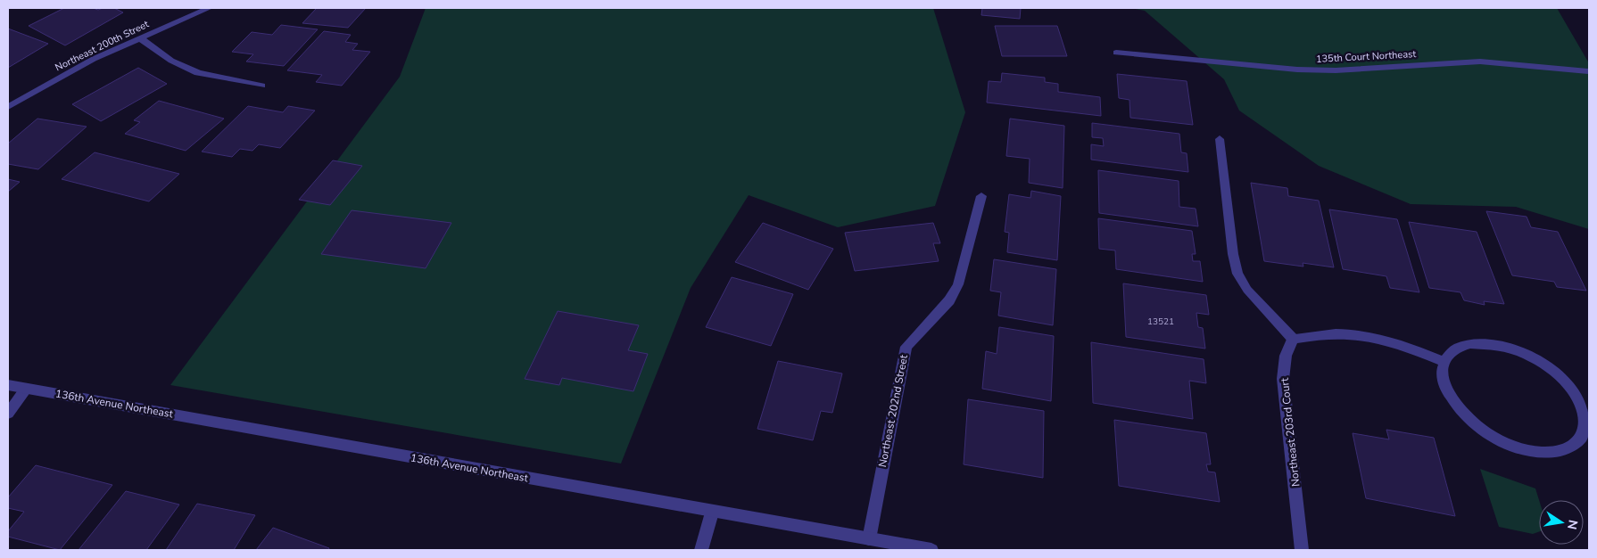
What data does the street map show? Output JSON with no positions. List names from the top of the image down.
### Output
{
  "streets": {
    "street": [
      "Northeast 200th Street",
      "135th Court Northeast",
      "136th Avenue Northeast",
      "Northeast 202nd Street",
      "Northeast 203rd Court"
    ]
  },
  "crossings": [
    ["136th Avenue Northeast", "Northeast 202nd Street"]
  ],
  "house_numbers": ["13521"],
  "north": "right"
}
